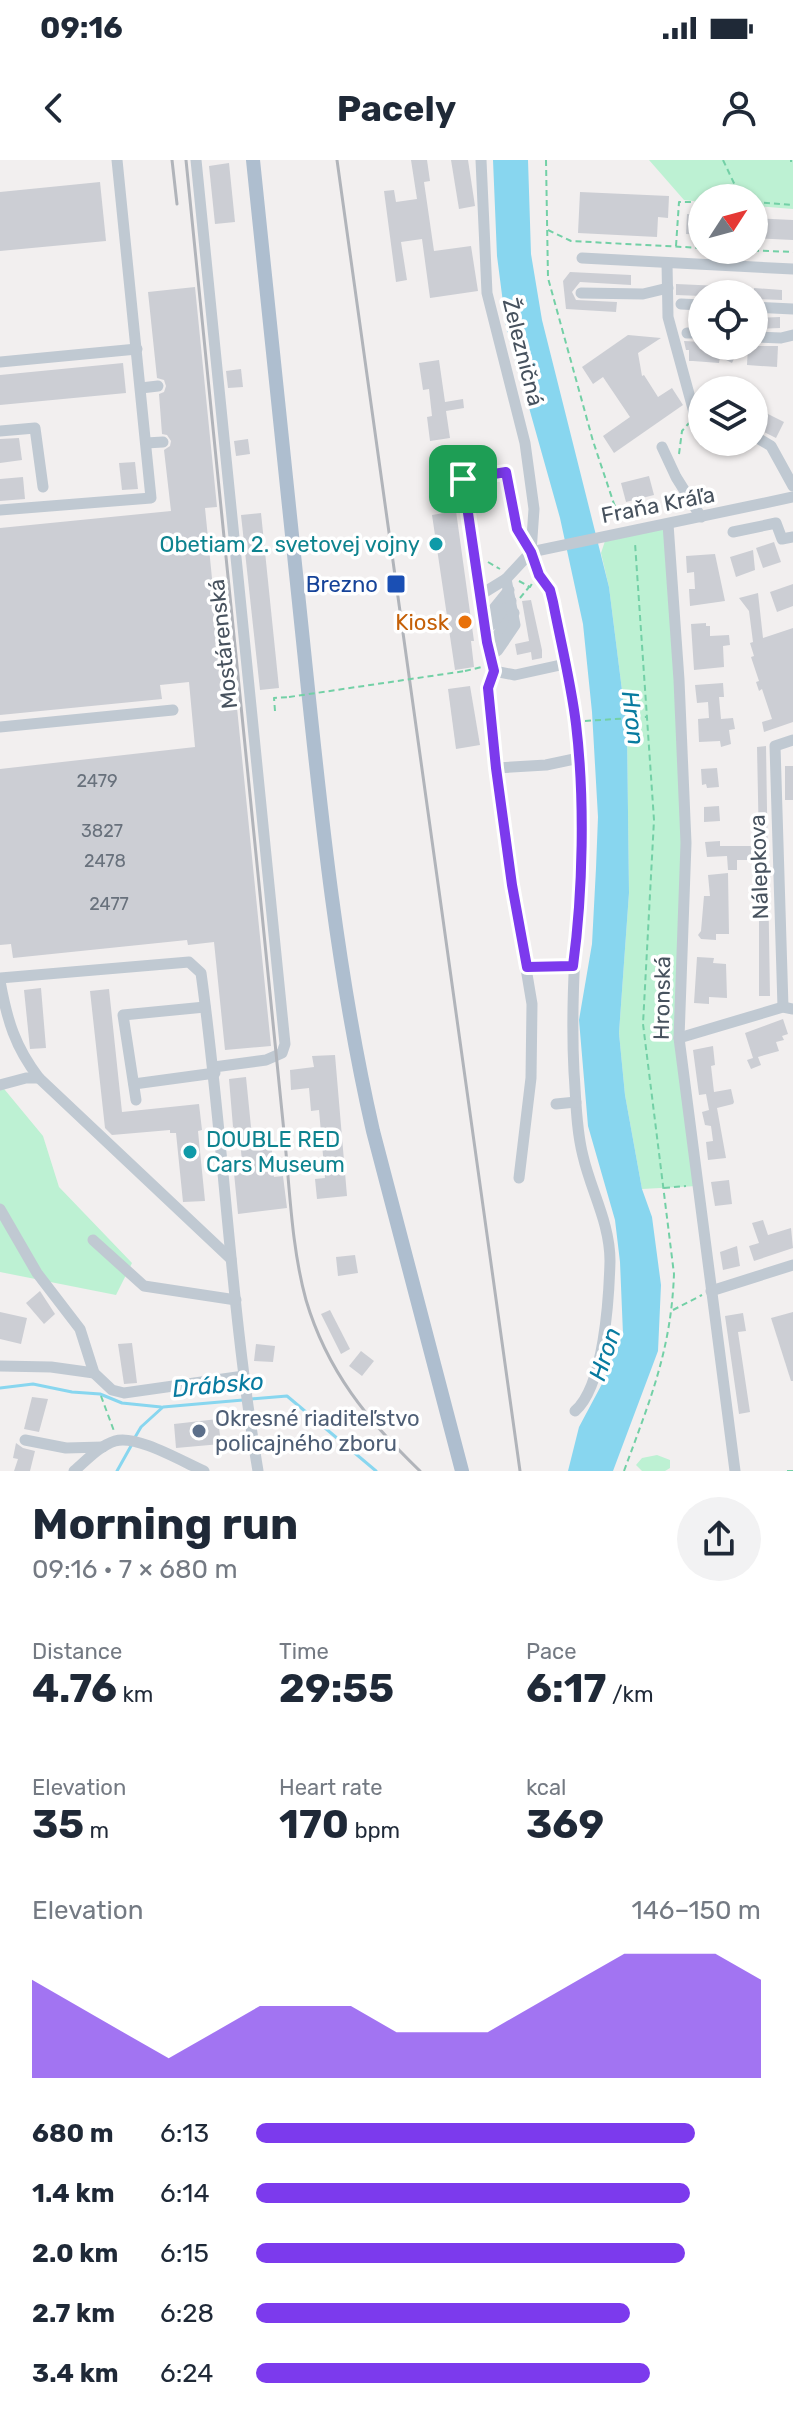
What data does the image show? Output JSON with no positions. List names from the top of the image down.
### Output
{
  "streets": {
    "street": [
      "Železničná",
      "Fraňa Kráľa",
      "Mostárenská",
      "Nálepkova",
      "Hronská"
    ]
  },
  "crossings": [
    ["Železničná", "Fraňa Kráľa"],
    ["Fraňa Kráľa", "Hronská"]
  ],
  "water": ["Hron", "Drábsko"],
  "places": {
    "other": [
      "Obetiam 2. svetovej vojny",
      "Kiosk",
      "DOUBLE RED Cars Museum",
      "Okresné riaditeľstvo policajného zboru"
    ],
    "transit": ["Brezno"]
  },
  "house_numbers": [
    "2479",
    "3827",
    "2478",
    "2477"
  ],
  "north": "top right",
  "page": {
    "status": "09:16",
    "header": "Pacely",
    "heading": ["Morning run", "09:16 · 7 × 680 m"],
    "stats": [
      ["Distance", "4.76 km"],
      ["Time", "29:55"],
      ["Pace", "6:17 /km"],
      ["Elevation", "35 m"],
      ["Heart rate", "170 bpm"],
      ["kcal", "369"]
    ],
    "chart": ["Elevation", "146–150 m"],
    "list": [
      {
        "name": "680 m",
        "note": "6:13"
      },
      {
        "name": "1.4 km",
        "note": "6:14"
      },
      {
        "name": "2.0 km",
        "note": "6:15"
      },
      {
        "name": "2.7 km",
        "note": "6:28"
      },
      {
        "name": "3.4 km",
        "note": "6:24"
      }
    ]
  }
}
